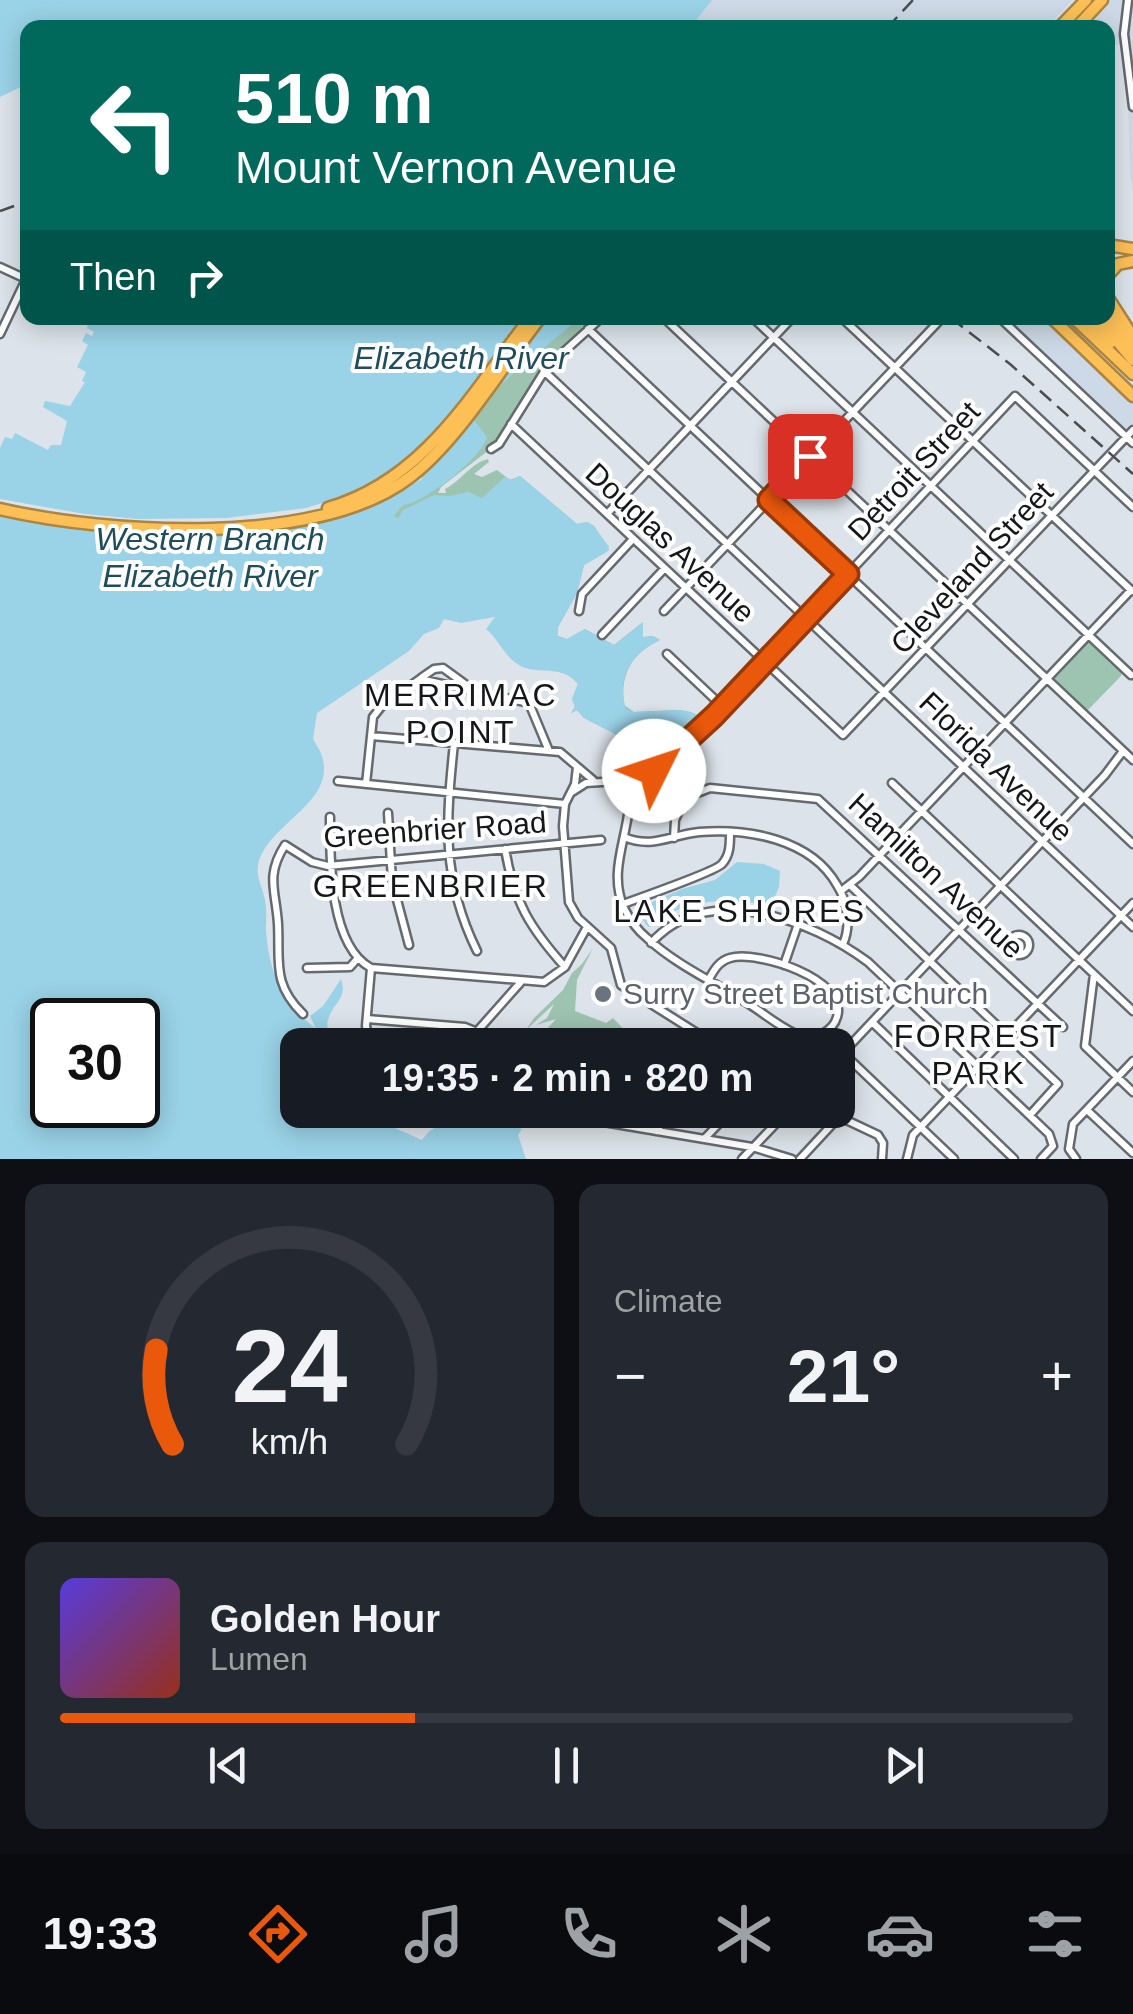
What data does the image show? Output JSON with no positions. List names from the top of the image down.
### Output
{
  "streets": {
    "street": [
      "Detroit Street",
      "Douglas Avenue",
      "Cleveland Street",
      "Florida Avenue",
      "Greenbrier Road",
      "Hamilton Avenue"
    ]
  },
  "crossings": [
    ["Detroit Street", "Douglas Avenue"],
    ["Detroit Street", "Cleveland Street"],
    ["Detroit Street", "Florida Avenue"],
    ["Douglas Avenue", "Cleveland Street"],
    ["Cleveland Street", "Florida Avenue"]
  ],
  "districts": [
    "MERRIMAC POINT",
    "GREENBRIER",
    "LAKE SHORES",
    "FORREST PARK"
  ],
  "water": ["Elizabeth River", "Western Branch Elizabeth River"],
  "places": ["Surry Street Baptist Church"],
  "page": {
    "turn": ["510 m", "Mount Vernon Avenue"],
    "then": "Then",
    "limit": "30",
    "trip": "19:35 · 2 min · 820 m",
    "tile": "Climate",
    "heat": ["−", "21°", "+"],
    "song": ["Golden Hour", "Lumen"],
    "tabs": "19:33",
    "gauge": ["24", "km/h"]
  }
}
